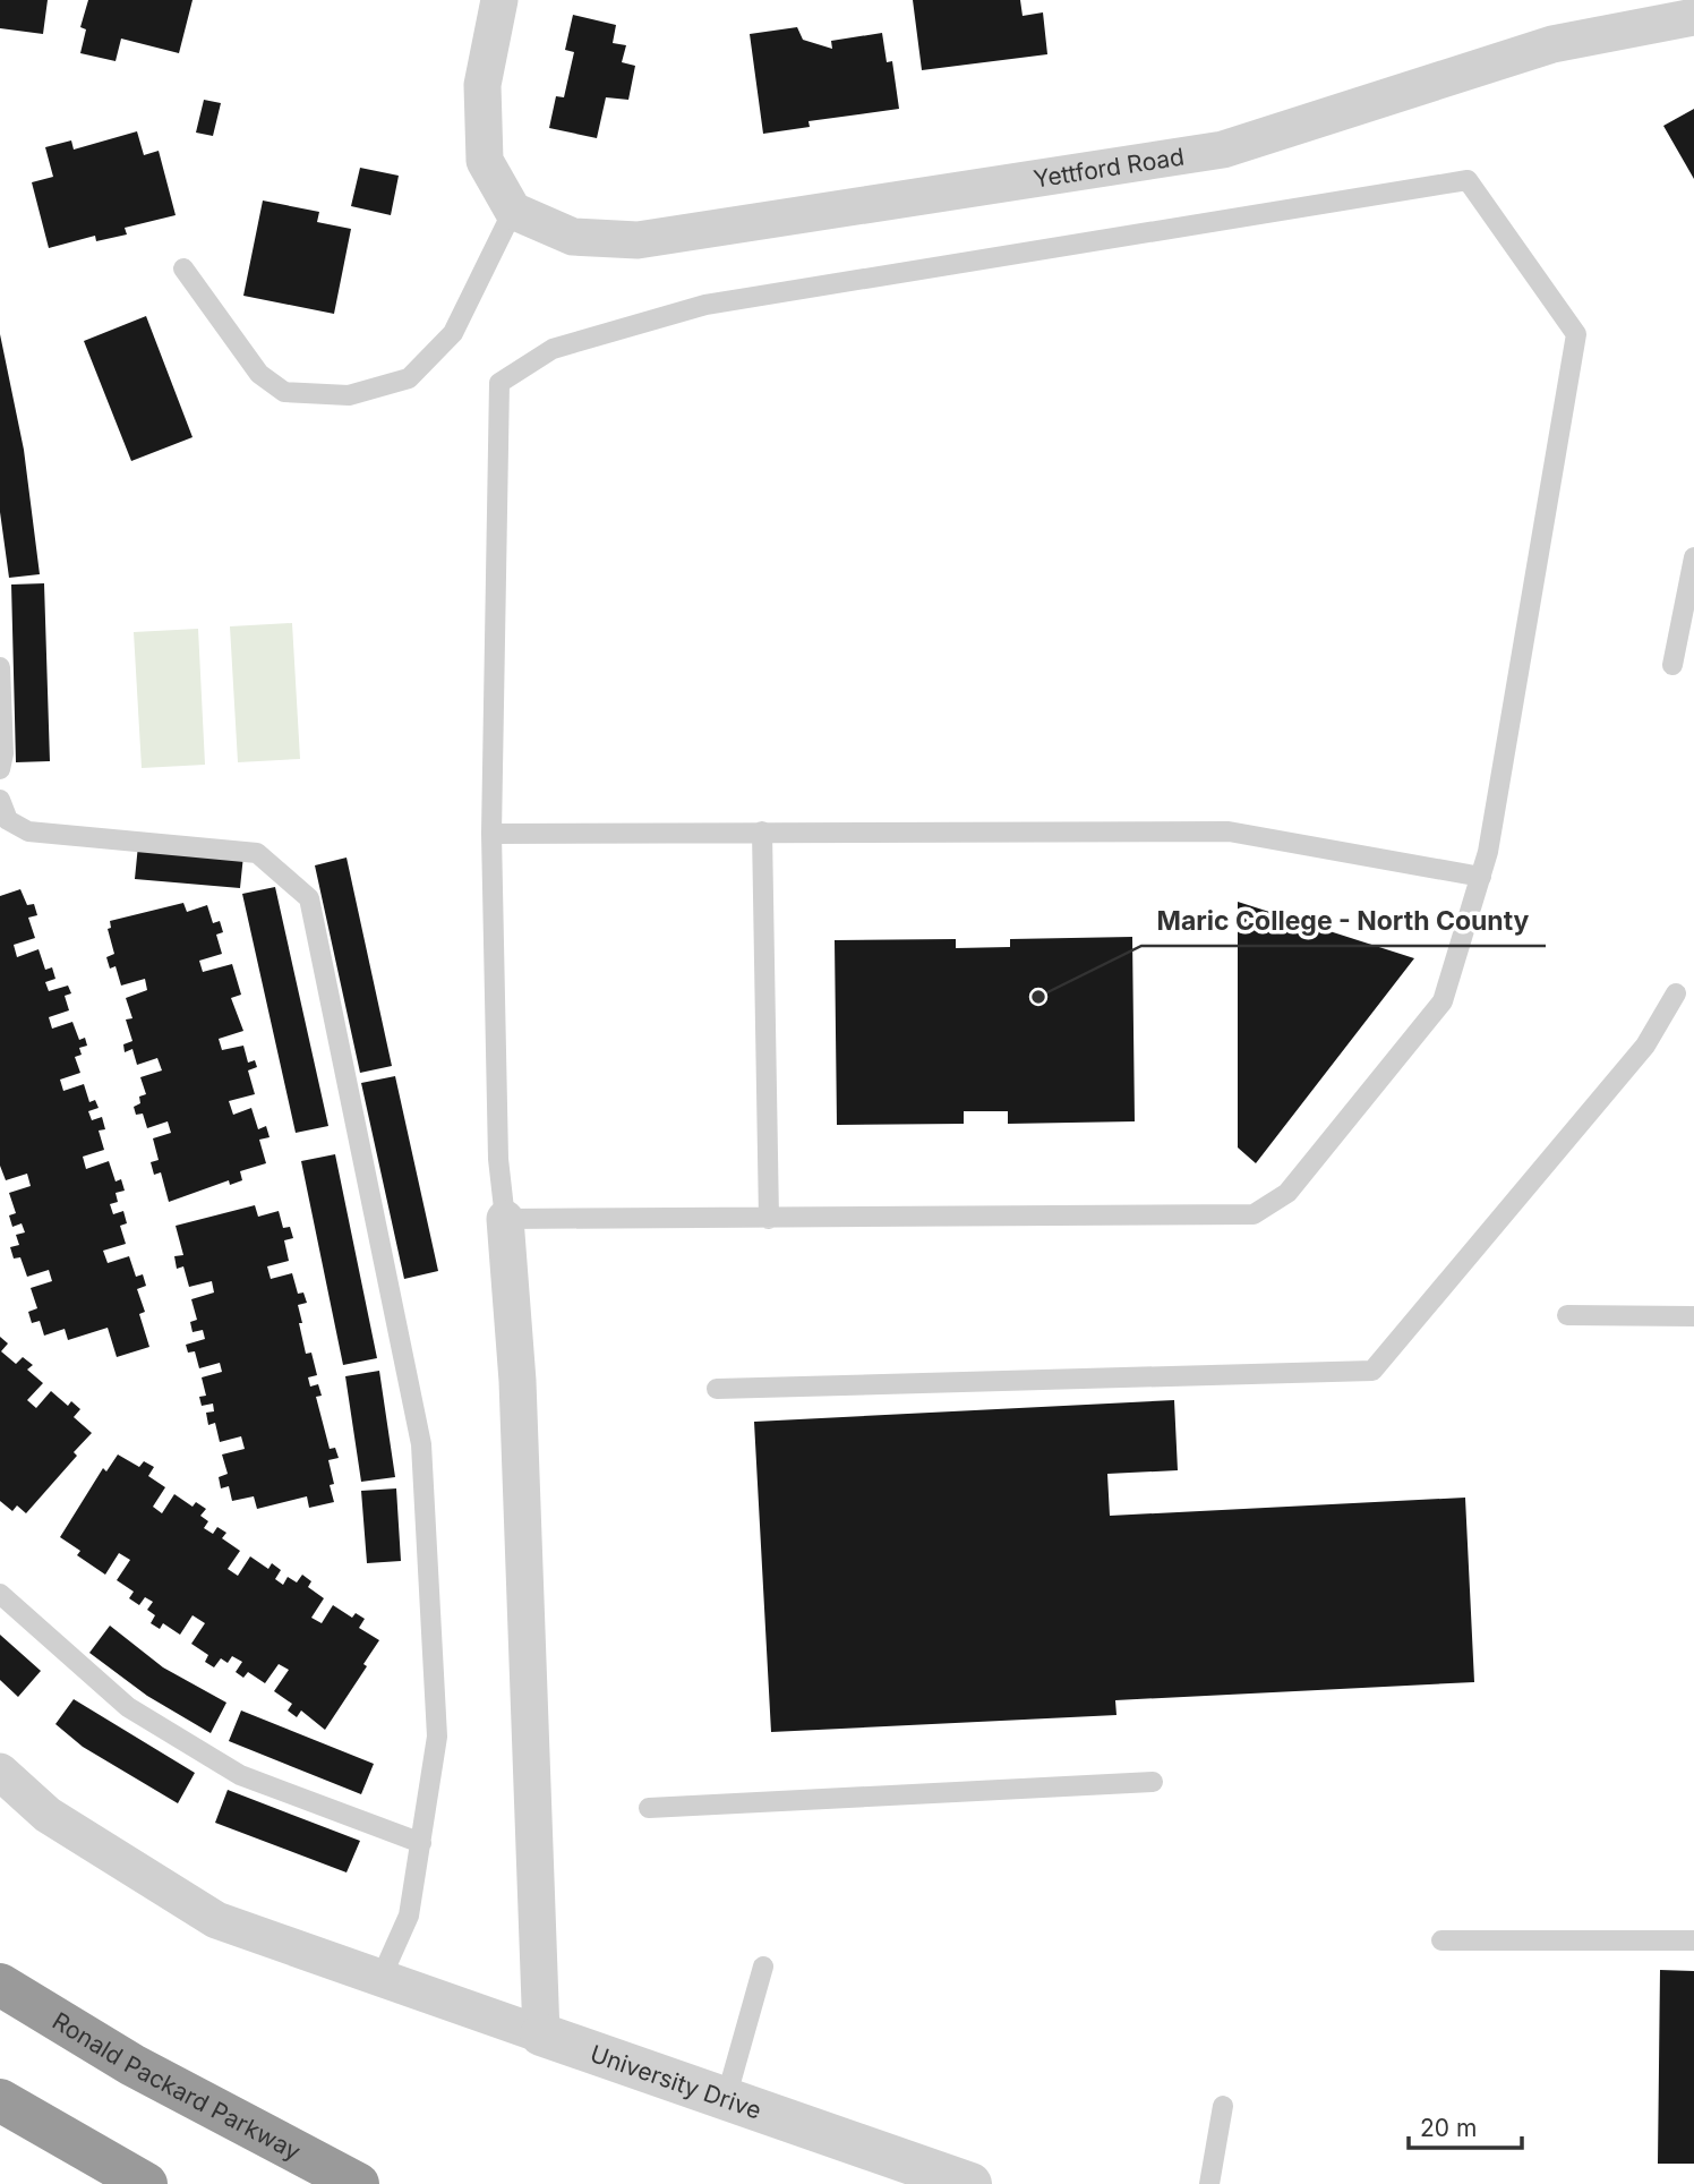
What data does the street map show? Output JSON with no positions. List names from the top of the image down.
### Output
{
  "streets": {
    "highway": ["Ronald Packard Parkway"],
    "street": ["Yettford Road", "University Drive"]
  },
  "places": ["Maric College - North County"],
  "scale_bar": "20 m"
}
